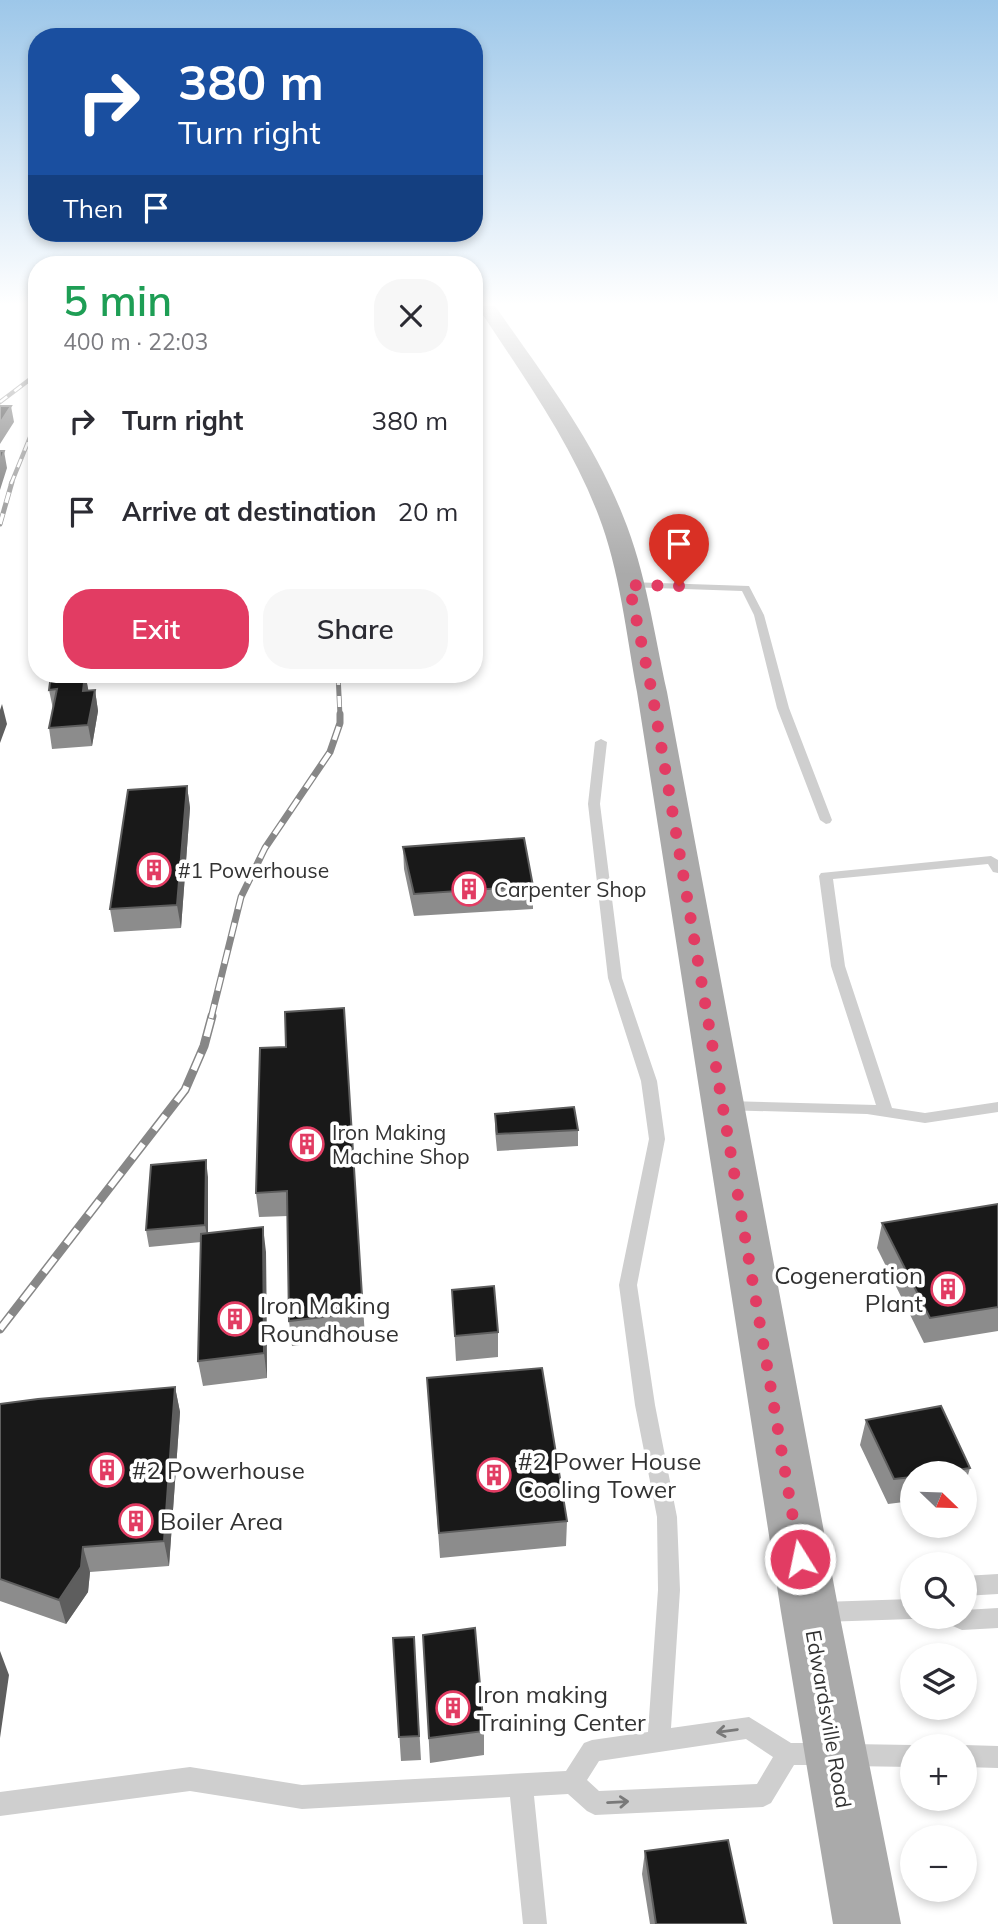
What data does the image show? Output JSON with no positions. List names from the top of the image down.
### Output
{
  "streets": {
    "main road": ["Edwardsville Road"]
  },
  "places": {
    "building": [
      "#1 Powerhouse",
      "Carpenter Shop",
      "Iron Making Machine Shop",
      "Cogeneration Plant",
      "Iron Making Roundhouse",
      "#2 Powerhouse",
      "#2 Power House Cooling Tower",
      "Boiler Area",
      "Iron making Training Center"
    ]
  },
  "north": "bottom right",
  "page": {
    "turn": ["380 m", "Turn right"],
    "then": "Then",
    "heading": ["5 min", "400 m · 22:03"],
    "list": [
      {
        "name": "Turn right",
        "value": "380 m"
      },
      {
        "name": "Arrive at destination",
        "value": "20 m"
      }
    ],
    "buttons": ["Exit", "Share"],
    "map_buttons": ["+", "−"]
  }
}
